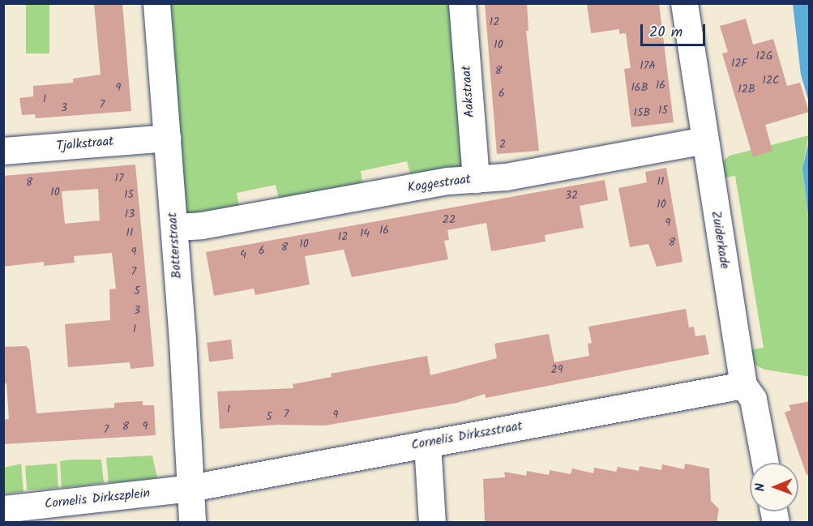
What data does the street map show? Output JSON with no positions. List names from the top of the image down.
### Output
{
  "streets": {
    "street": [
      "Aakstraat",
      "Tjalkstraat",
      "Koggestraat",
      "Zuiderkade",
      "Botterstraat",
      "Cornelis Dirkszstraat",
      "Cornelis Dirkszplein"
    ]
  },
  "crossings": [
    ["Aakstraat", "Koggestraat"],
    ["Tjalkstraat", "Botterstraat"],
    ["Koggestraat", "Zuiderkade"],
    ["Koggestraat", "Botterstraat"],
    ["Zuiderkade", "Cornelis Dirkszstraat"],
    ["Botterstraat", "Cornelis Dirkszstraat"],
    ["Botterstraat", "Cornelis Dirkszplein"],
    ["Cornelis Dirkszstraat", "Cornelis Dirkszplein"]
  ],
  "house_numbers": [
    "12",
    "10",
    "12G",
    "12F",
    "17A",
    "8",
    "12C",
    "16",
    "9",
    "16B",
    "12B",
    "6",
    "1",
    "7",
    "3",
    "15",
    "15B",
    "2",
    "17",
    "11",
    "8",
    "10",
    "15",
    "32",
    "10",
    "13",
    "22",
    "9",
    "16",
    "11",
    "14",
    "12",
    "8",
    "10",
    "8",
    "6",
    "9",
    "4",
    "7",
    "5",
    "3",
    "1",
    "29",
    "1",
    "7",
    "9",
    "5",
    "8",
    "9",
    "7"
  ],
  "scale_bar": "20 m",
  "north": "left"
}
